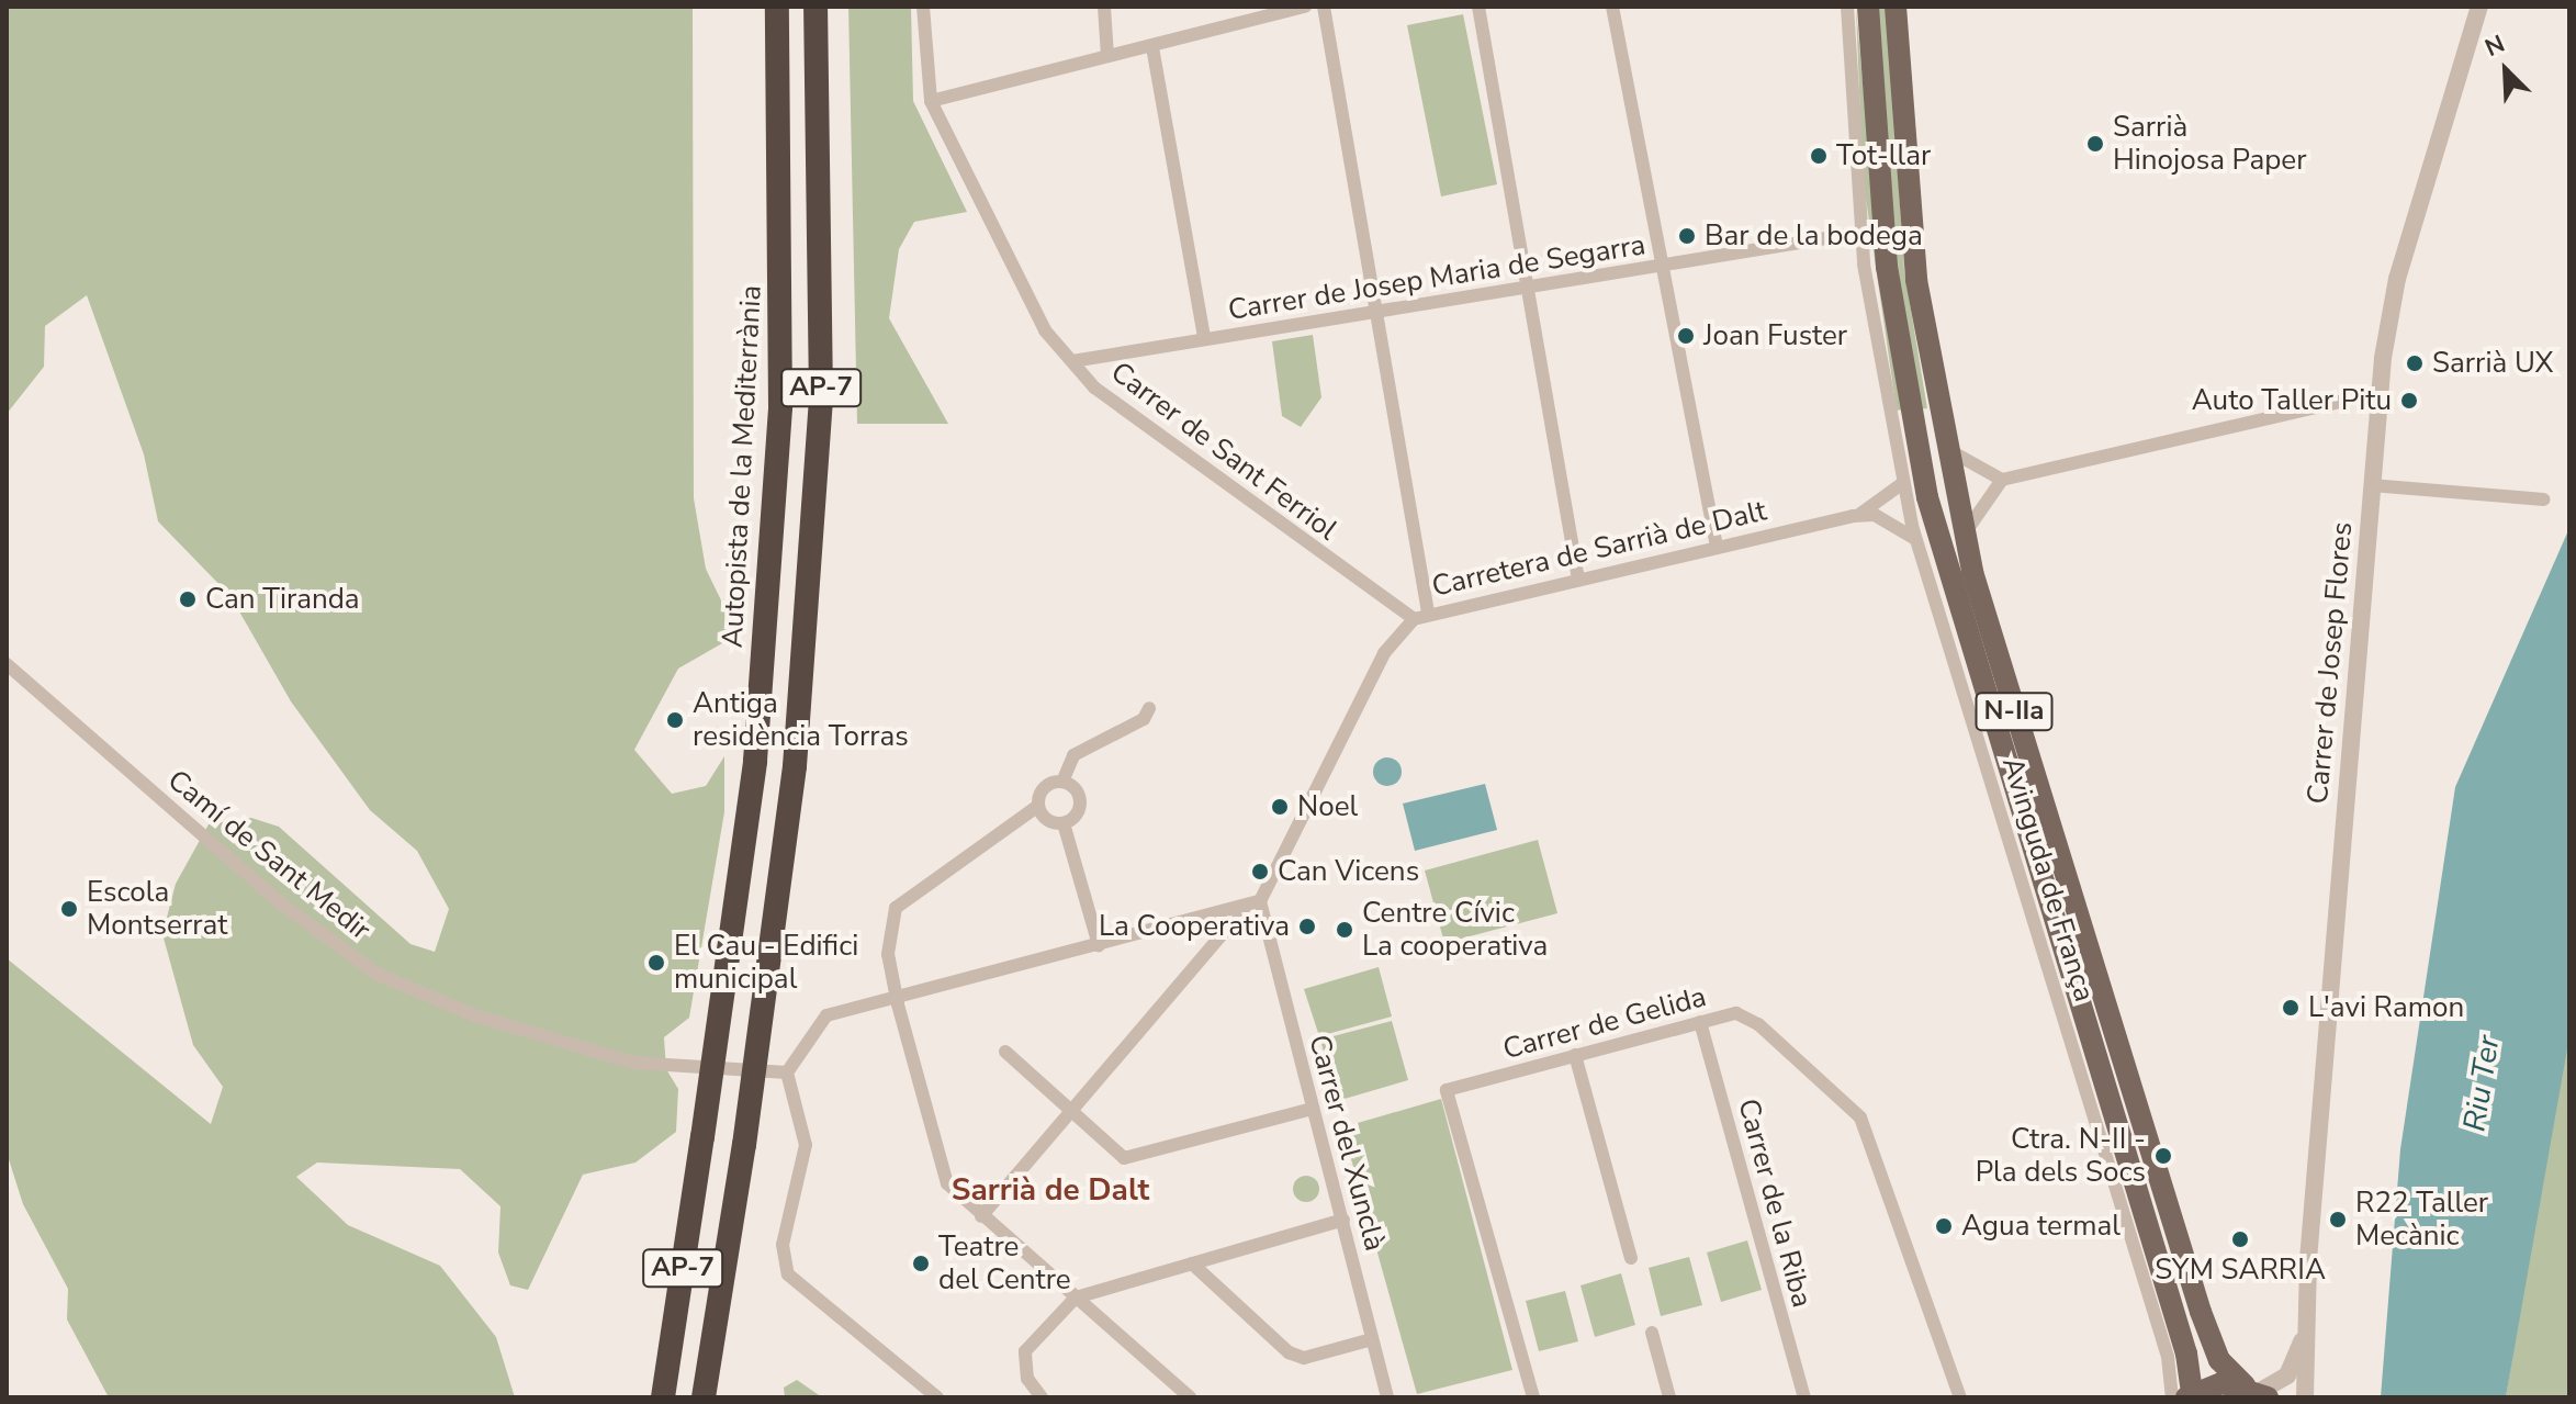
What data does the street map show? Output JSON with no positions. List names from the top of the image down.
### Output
{
  "streets": {
    "highway": ["AP-7", "Autopista de la Mediterrània"],
    "main road": ["N-IIa", "Avinguda de França"],
    "street": [
      "Carrer de Josep Maria de Segarra",
      "Carrer de Sant Ferriol",
      "Carretera de Sarrià de Dalt",
      "Carrer de Josep Flores",
      "Camí de Sant Medir",
      "Carrer de Gelida",
      "Carrer del Xunclà",
      "Carrer de la Riba"
    ]
  },
  "crossings": [
    ["Carrer de Josep Maria de Segarra", "Carrer de Sant Ferriol"],
    ["Carrer de Josep Maria de Segarra", "Avinguda de França"],
    ["Carrer de Sant Ferriol", "Carretera de Sarrià de Dalt"],
    ["Carretera de Sarrià de Dalt", "Avinguda de França"],
    ["Carretera de Sarrià de Dalt", "Carrer del Xunclà"],
    ["Carrer de Josep Flores", "Avinguda de França"],
    ["Carrer de Gelida", "Carrer de la Riba"]
  ],
  "districts": ["Sarrià de Dalt"],
  "water": ["Riu Ter"],
  "places": [
    "Sarrià Hinojosa Paper",
    "Tot-llar",
    "Bar de la bodega",
    "Joan Fuster",
    "Sarrià UX",
    "Auto Taller Pitu",
    "Can Tiranda",
    "Antiga residència Torras",
    "Noel",
    "Can Vicens",
    "Escola Montserrat",
    "La Cooperativa",
    "Centre Cívic La cooperativa",
    "El Cau - Edifici municipal",
    "L'avi Ramon",
    "Ctra. N-II - Pla dels Socs",
    "R22 Taller Mecànic",
    "Agua termal",
    "SYM SARRIA",
    "Teatre del Centre"
  ],
  "north": "top left"
}
